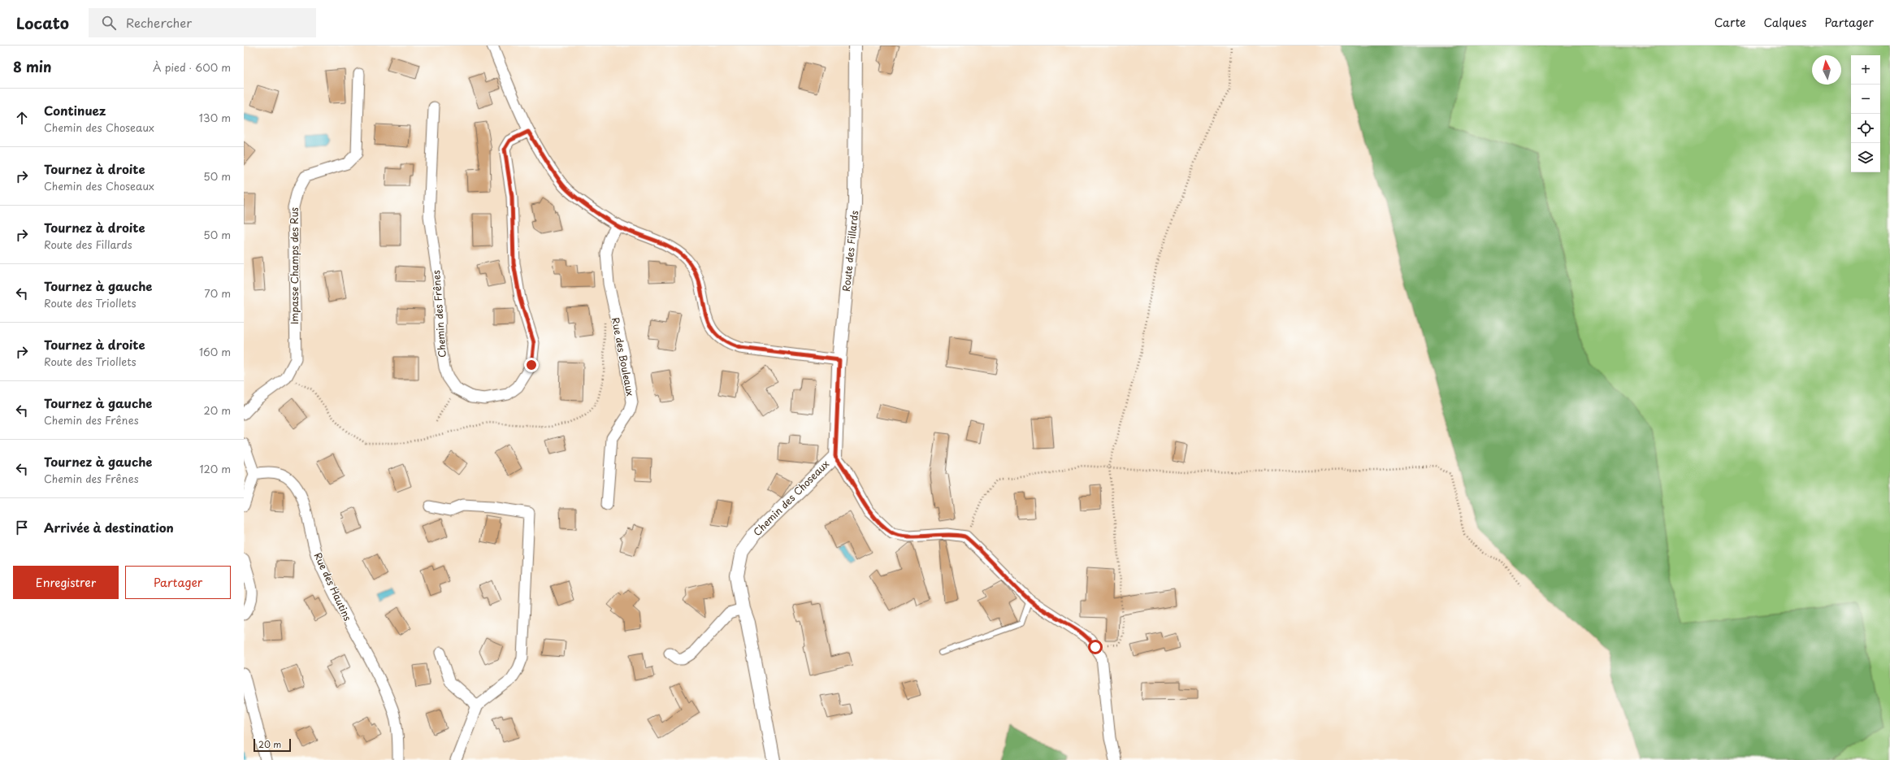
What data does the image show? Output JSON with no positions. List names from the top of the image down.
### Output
{
  "streets": {
    "street": [
      "Route des Fillards",
      "Impasse Champs des Rus",
      "Chemin des Frênes",
      "Rue des Bouleaux",
      "Chemin des Choseaux",
      "Rue des Hautins"
    ]
  },
  "crossings": [
    ["Route des Fillards", "Chemin des Choseaux"]
  ],
  "scale_bar": "20 m",
  "north": "top",
  "page": {
    "header": "Locato",
    "search": "Rechercher",
    "nav": ["Carte", "Calques", "Partager"],
    "heading": ["8 min", "À pied · 600 m"],
    "map_buttons": ["+", "−"],
    "list": [
      ["Continuez", "Chemin des Choseaux", "130 m"],
      ["Tournez à droite", "Chemin des Choseaux", "50 m"],
      ["Tournez à droite", "Route des Fillards", "50 m"],
      ["Tournez à gauche", "Route des Triollets", "70 m"],
      ["Tournez à droite", "Route des Triollets", "160 m"],
      ["Tournez à gauche", "Chemin des Frênes", "20 m"],
      ["Tournez à gauche", "Chemin des Frênes", "120 m"],
      "Arrivée à destination"
    ],
    "buttons": ["Enregistrer", "Partager"],
    "scale": "20 m"
  }
}
